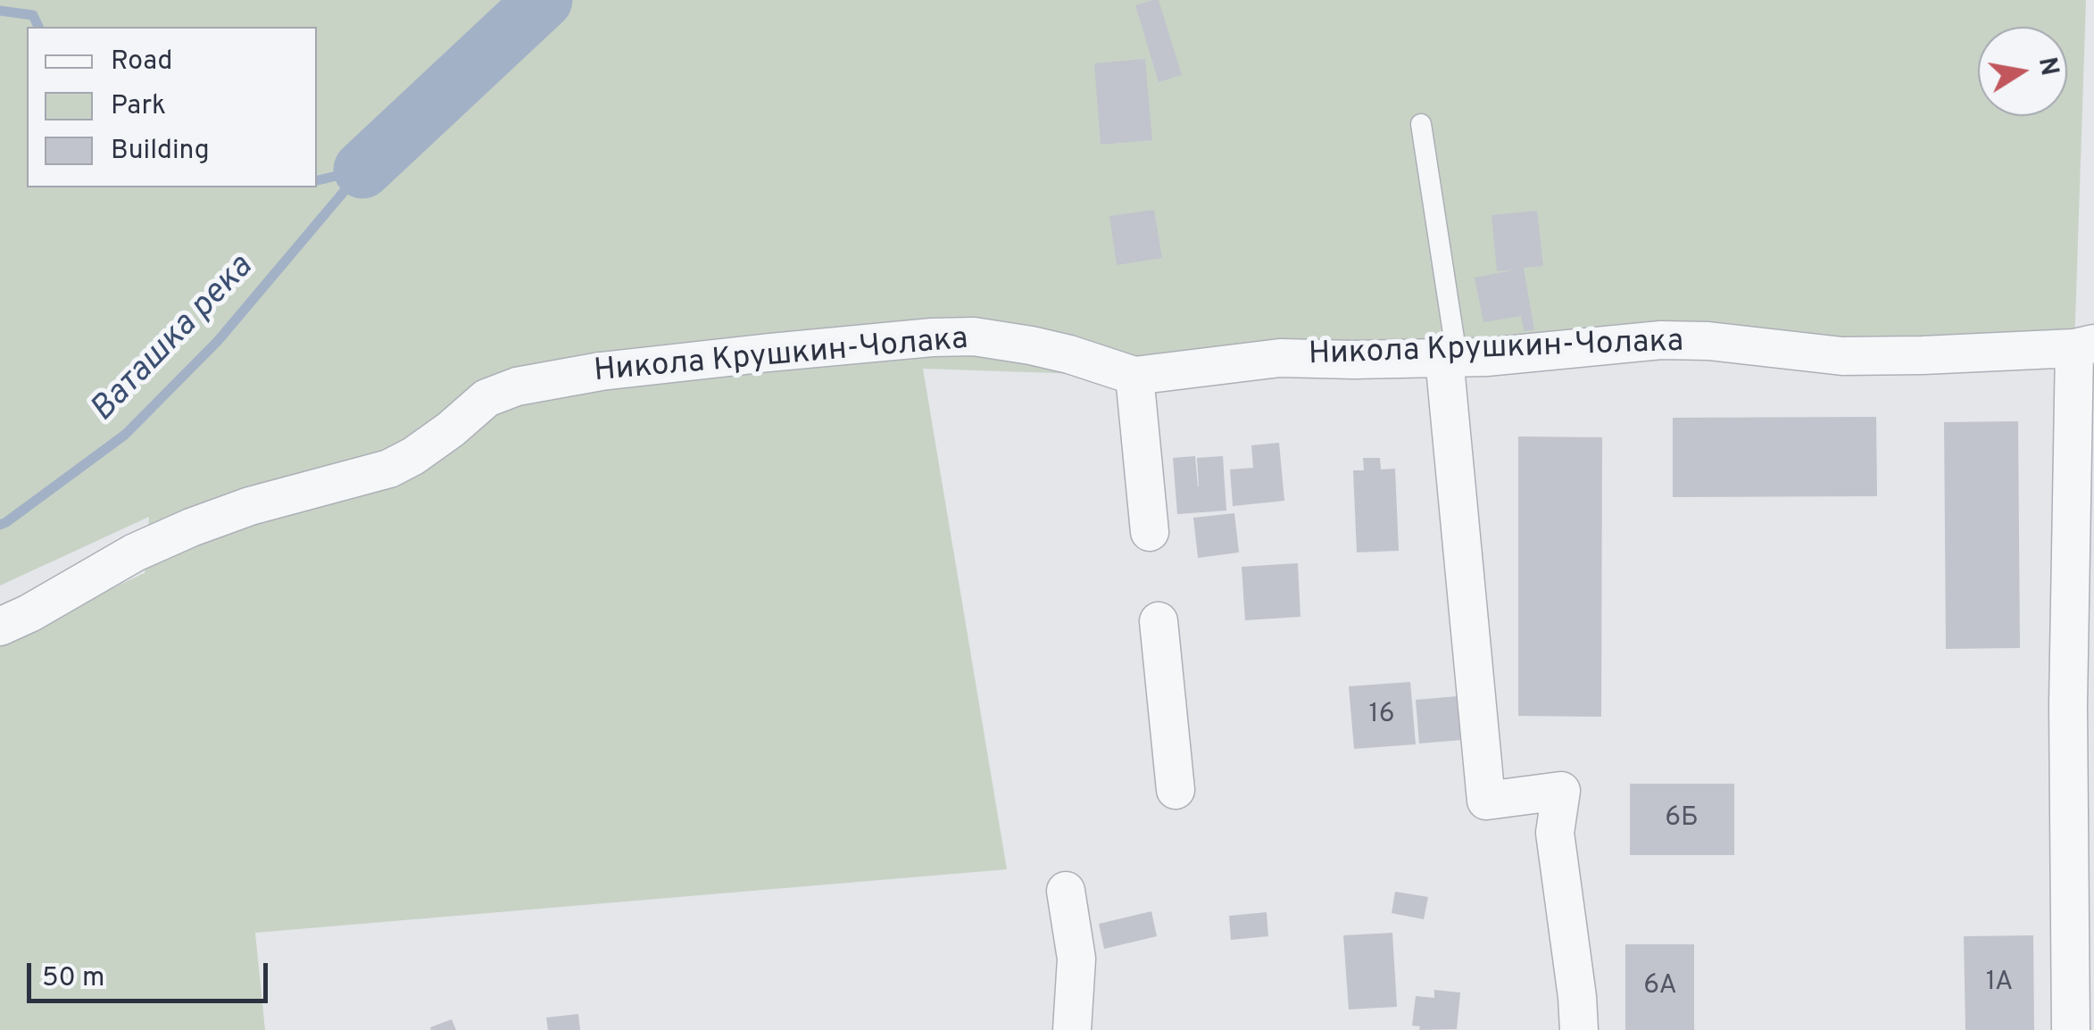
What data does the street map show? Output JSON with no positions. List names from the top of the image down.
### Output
{
  "streets": {
    "street": ["Никола Крушкин-Чолака"]
  },
  "water": ["Ваташка река"],
  "house_numbers": [
    "16",
    "6Б",
    "1А",
    "6А"
  ],
  "legend": ["Road", "Park", "Building"],
  "scale_bar": "50 m",
  "north": "right"
}
